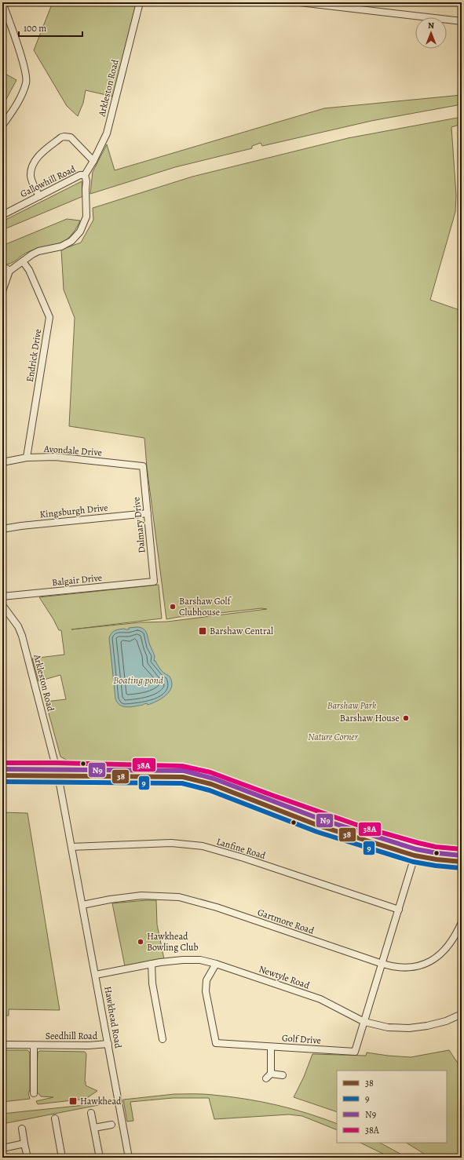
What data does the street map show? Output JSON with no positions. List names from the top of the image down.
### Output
{
  "streets": {
    "street": [
      "Arkleston Road",
      "Gallowhill Road",
      "Endrick Drive",
      "Avondale Drive",
      "Kingsburgh Drive",
      "Dalmary Drive",
      "Balgair Drive",
      "Lanfine Road",
      "Gartmore Road",
      "Newtyle Road",
      "Hawkhead Road",
      "Seedhill Road",
      "Golf Drive"
    ]
  },
  "crossings": [
    ["Arkleston Road", "Gallowhill Road"],
    ["Arkleston Road", "Hawkhead Road"],
    ["Endrick Drive", "Avondale Drive"],
    ["Avondale Drive", "Dalmary Drive"],
    ["Kingsburgh Drive", "Dalmary Drive"],
    ["Dalmary Drive", "Balgair Drive"],
    ["Lanfine Road", "Hawkhead Road"],
    ["Gartmore Road", "Hawkhead Road"],
    ["Newtyle Road", "Hawkhead Road"],
    ["Newtyle Road", "Golf Drive"],
    ["Hawkhead Road", "Seedhill Road"]
  ],
  "water": ["Boating pond"],
  "parks": ["Barshaw Park", "Nature Corner"],
  "places": {
    "other": ["Barshaw Golf Clubhouse", "Barshaw House", "Hawkhead Bowling Club"],
    "transit": ["Barshaw Central", "Hawkhead"]
  },
  "lines": [
    "transit line 38A",
    "transit line N9",
    "transit line 38",
    "transit line 9"
  ],
  "legend": [
    "38",
    "9",
    "N9",
    "38A"
  ],
  "scale_bar": "100 m",
  "north": "top"
}
